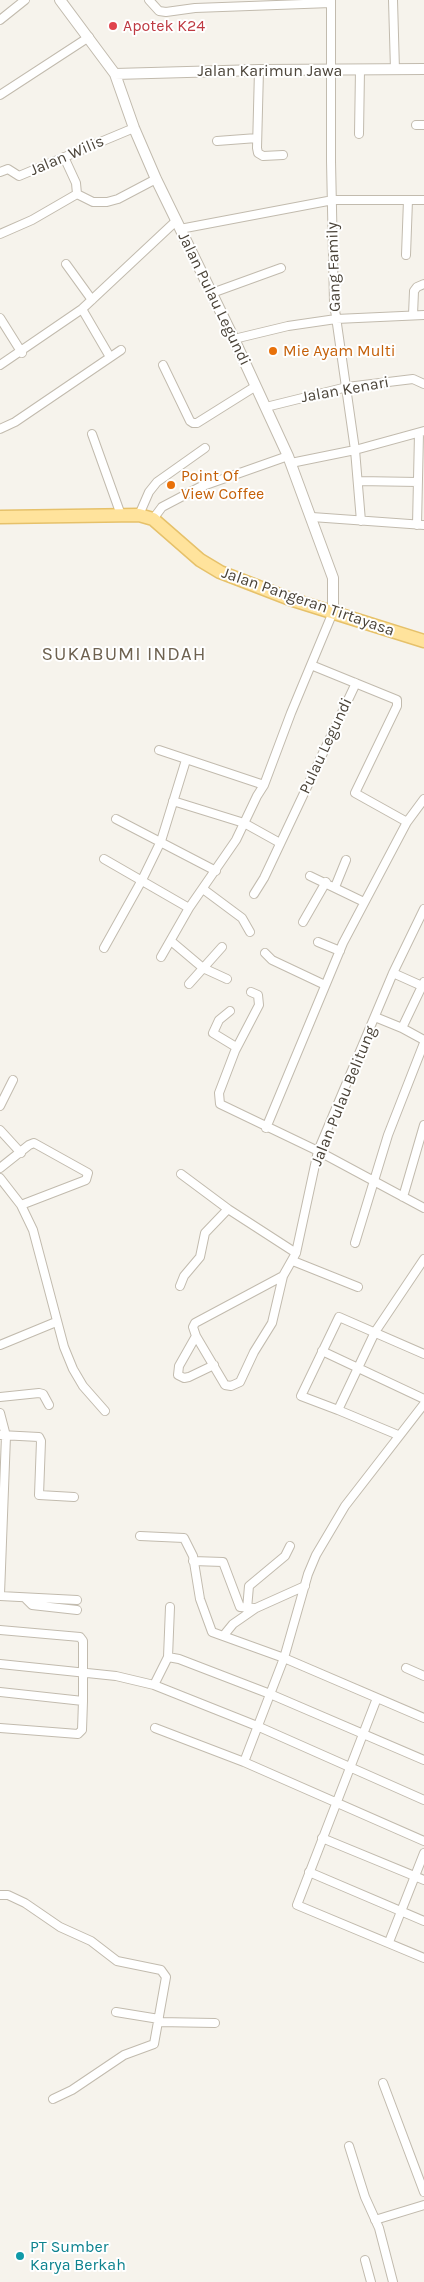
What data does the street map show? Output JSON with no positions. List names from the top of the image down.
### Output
{
  "streets": {
    "main road": ["Jalan Pangeran Tirtayasa"],
    "street": [
      "Jalan Karimun Jawa",
      "Jalan Wilis",
      "Gang Family",
      "Jalan Pulau Legundi",
      "Jalan Kenari",
      "Pulau Legundi",
      "Jalan Pulau Belitung"
    ]
  },
  "crossings": [
    ["Jalan Karimun Jawa", "Gang Family"],
    ["Jalan Karimun Jawa", "Jalan Pulau Legundi"],
    ["Jalan Wilis", "Jalan Pulau Legundi"],
    ["Gang Family", "Jalan Kenari"],
    ["Jalan Pulau Legundi", "Jalan Kenari"],
    ["Jalan Pulau Legundi", "Jalan Pangeran Tirtayasa"]
  ],
  "districts": ["SUKABUMI INDAH"],
  "places": [
    "Apotek K24",
    "Mie Ayam Multi",
    "Point Of View Coffee",
    "PT Sumber Karya Berkah"
  ]
}
